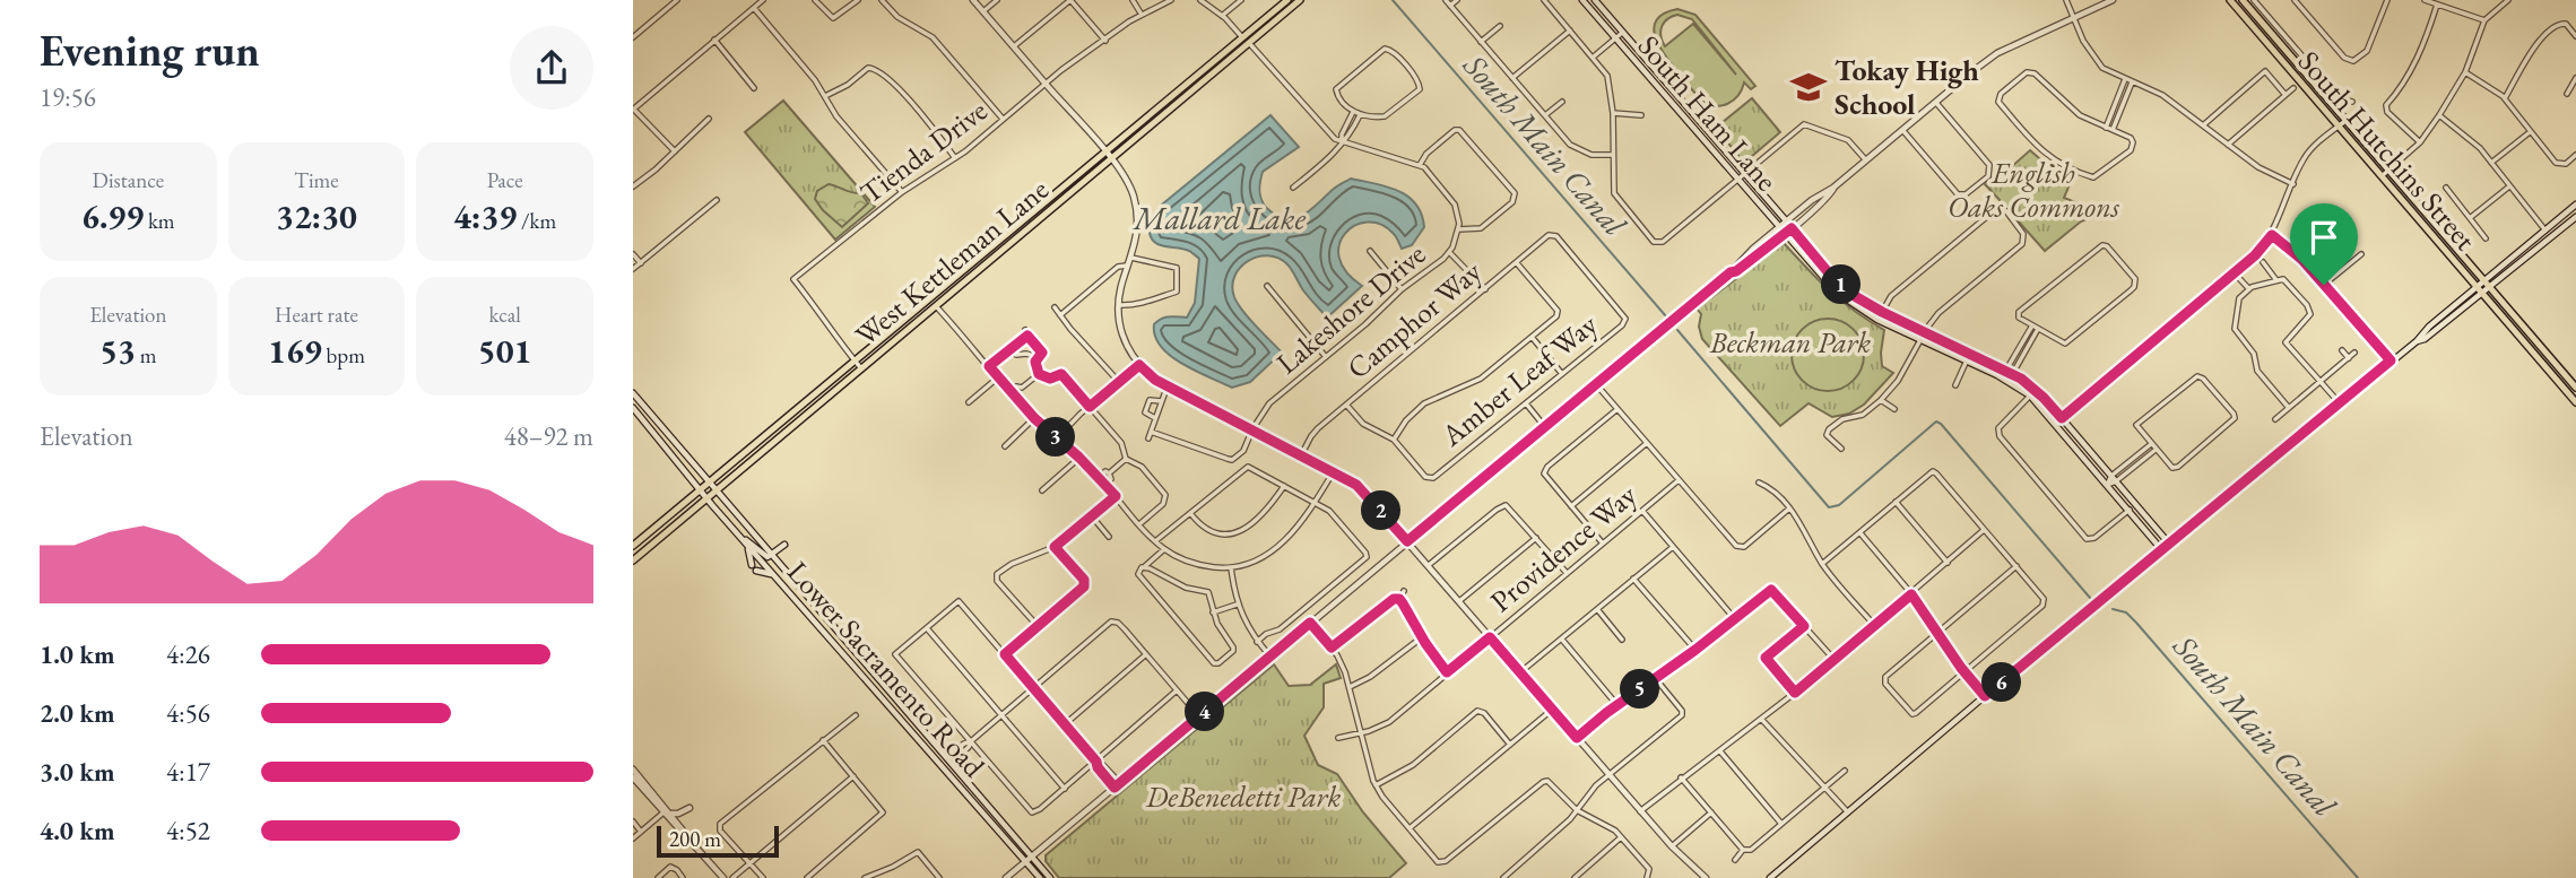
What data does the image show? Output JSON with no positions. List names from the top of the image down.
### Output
{
  "streets": {
    "main road": [
      "South Ham Lane",
      "South Hutchins Street",
      "West Kettleman Lane",
      "Lower Sacramento Road"
    ],
    "street": [
      "Tienda Drive",
      "Lakeshore Drive",
      "Camphor Way",
      "Amber Leaf Way",
      "Providence Way"
    ]
  },
  "crossings": [
    ["Tienda Drive", "West Kettleman Lane"],
    ["West Kettleman Lane", "Lower Sacramento Road"],
    ["Camphor Way", "Amber Leaf Way"]
  ],
  "water": ["South Main Canal", "Mallard Lake"],
  "parks": ["English Oaks Commons", "Beckman Park", "DeBenedetti Park"],
  "places": {
    "school or university": ["Tokay High School"]
  },
  "scale_bar": "200 m",
  "page": {
    "heading": ["Evening run", "19:56"],
    "stats": [
      ["Distance", "6.99 km"],
      ["Time", "32:30"],
      ["Pace", "4:39 /km"],
      ["Elevation", "53 m"],
      ["Heart rate", "169 bpm"],
      ["kcal", "501"]
    ],
    "pins": [
      "1",
      "3",
      "2",
      "6",
      "5",
      "4"
    ],
    "chart": ["Elevation", "48–92 m"],
    "list": [
      {
        "name": "1.0 km",
        "note": "4:26"
      },
      {
        "name": "2.0 km",
        "note": "4:56"
      },
      {
        "name": "3.0 km",
        "note": "4:17"
      },
      {
        "name": "4.0 km",
        "note": "4:52"
      }
    ],
    "scale": "200 m"
  }
}
